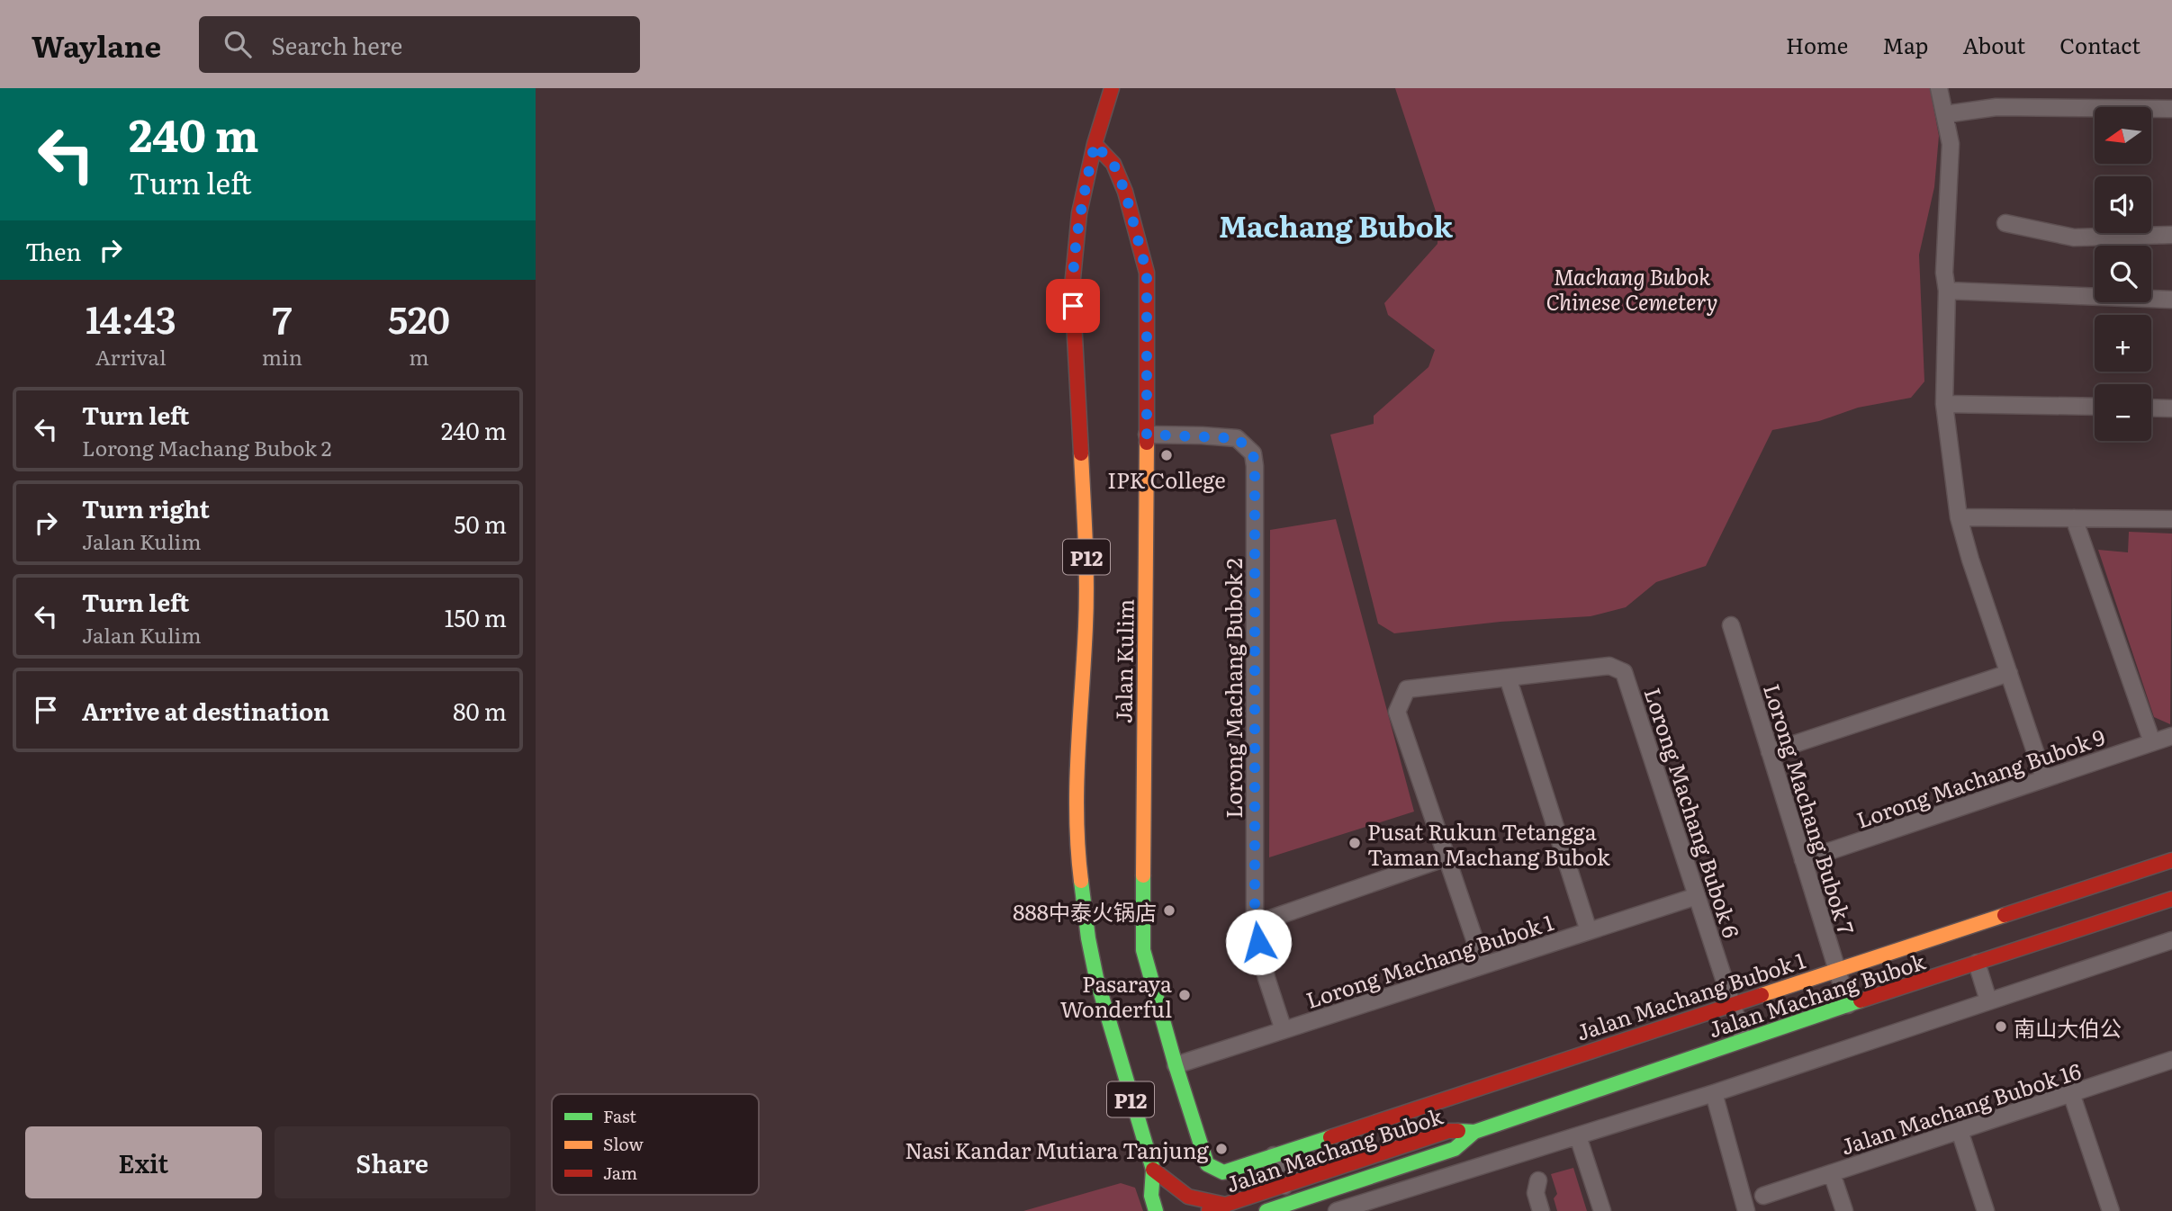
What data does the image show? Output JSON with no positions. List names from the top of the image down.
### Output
{
  "streets": {
    "main road": [
      "P12",
      "Jalan Kulim",
      "Jalan Machang Bubok",
      "Jalan Machang Bubok 1"
    ],
    "street": [
      "Lorong Machang Bubok 2",
      "Lorong Machang Bubok 9",
      "Lorong Machang Bubok 7",
      "Lorong Machang Bubok 6",
      "Lorong Machang Bubok 1",
      "Jalan Machang Bubok 16"
    ]
  },
  "crossings": [
    ["Jalan Kulim", "Lorong Machang Bubok 2"],
    ["Jalan Kulim", "Lorong Machang Bubok 1"],
    ["Jalan Kulim", "Jalan Machang Bubok 1"],
    ["Lorong Machang Bubok 2", "Lorong Machang Bubok 1"],
    ["Lorong Machang Bubok 9", "Lorong Machang Bubok 7"],
    ["Lorong Machang Bubok 7", "Jalan Machang Bubok"],
    ["Lorong Machang Bubok 7", "Jalan Machang Bubok 1"],
    ["Lorong Machang Bubok 6", "Lorong Machang Bubok 1"],
    ["Lorong Machang Bubok 6", "Jalan Machang Bubok"],
    ["Lorong Machang Bubok 6", "Jalan Machang Bubok 1"]
  ],
  "districts": ["Machang Bubok"],
  "parks": ["Machang Bubok Chinese Cemetery"],
  "places": [
    "IPK College",
    "Pusat Rukun Tetangga Taman Machang Bubok",
    "888中泰火锅店",
    "Pasaraya Wonderful",
    "南山大伯公",
    "Nasi Kandar Mutiara Tanjung"
  ],
  "legend": ["Fast", "Slow", "Jam"],
  "north": "left",
  "page": {
    "header": "Waylane",
    "search": "Search here",
    "nav": [
      "Home",
      "Map",
      "About",
      "Contact"
    ],
    "turn": ["240 m", "Turn left"],
    "map_buttons": ["+", "−"],
    "then": "Then",
    "eta": [
      "14:43",
      "Arrival",
      "7",
      "min",
      "520",
      "m"
    ],
    "list": [
      {
        "name": "Turn left",
        "note": "Lorong Machang Bubok 2",
        "value": "240 m"
      },
      {
        "name": "Turn right",
        "note": "Jalan Kulim",
        "value": "50 m"
      },
      {
        "name": "Turn left",
        "note": "Jalan Kulim",
        "value": "150 m"
      },
      {
        "name": "Arrive at destination",
        "value": "80 m"
      }
    ],
    "buttons": ["Exit", "Share"]
  }
}
